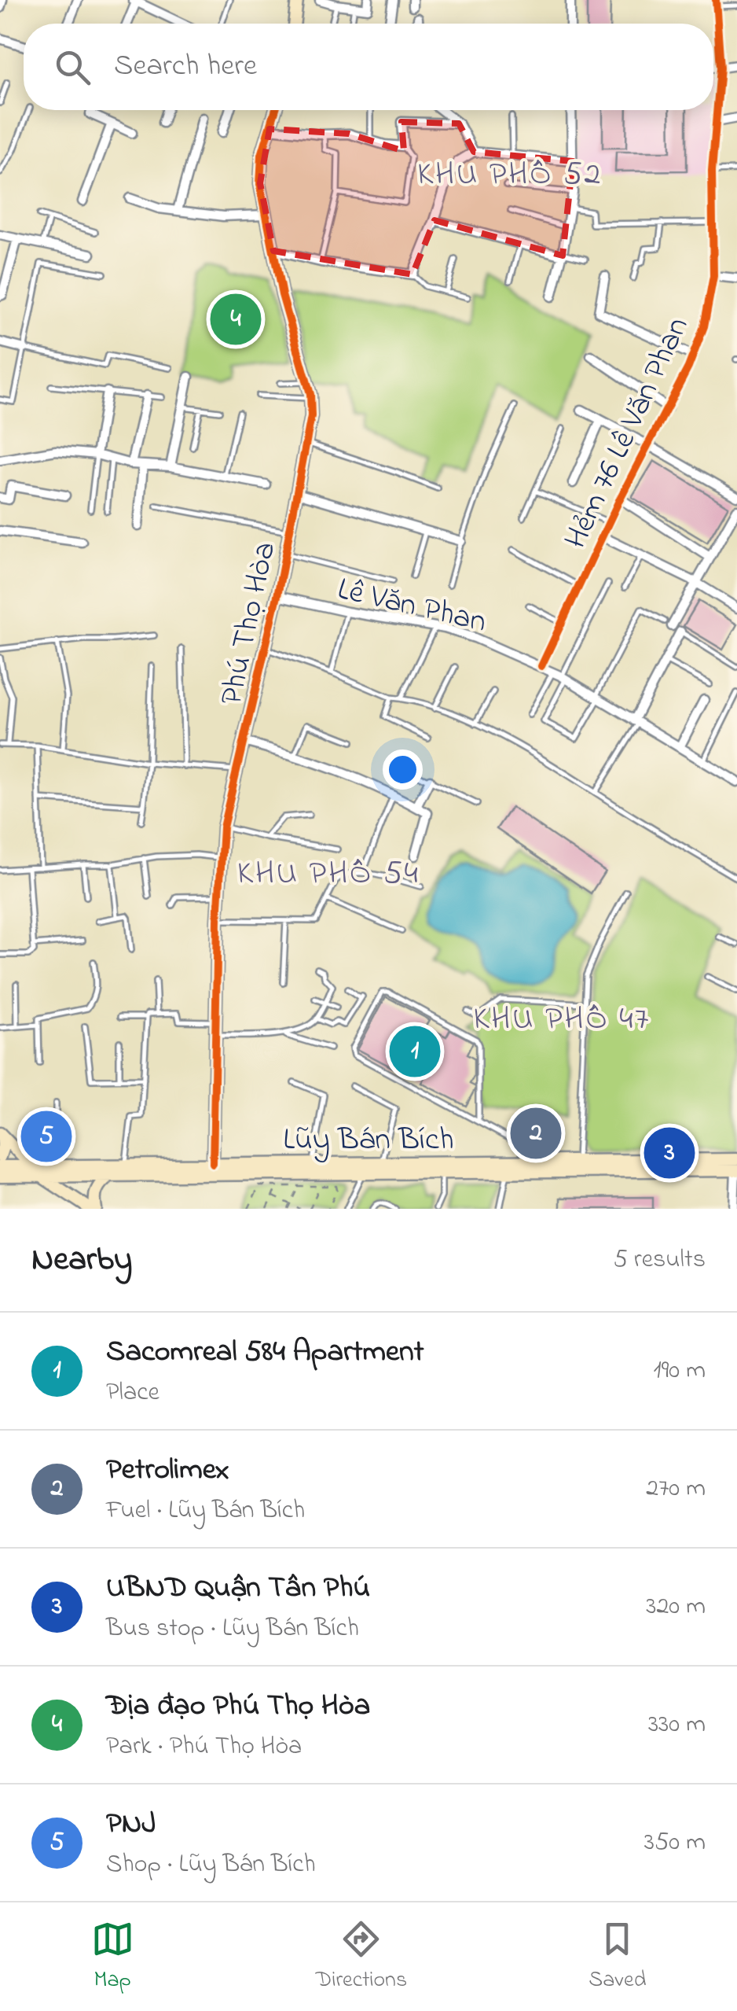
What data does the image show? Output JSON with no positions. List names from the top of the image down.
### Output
{
  "streets": {
    "main road": ["Phú Thọ Hòa", "Lũy Bán Bích"],
    "street": ["Hẻm 76 Lê Văn Phan", "Lê Văn Phan"]
  },
  "crossings": [
    ["Hẻm 76 Lê Văn Phan", "Lê Văn Phan"],
    ["Lê Văn Phan", "Phú Thọ Hòa"],
    ["Phú Thọ Hòa", "Lũy Bán Bích"]
  ],
  "districts": ["KHU PHỐ 52", "KHU PHỐ 54", "KHU PHỐ 47"],
  "page": {
    "search": "Search here",
    "pins": [
      "4",
      "1",
      "2",
      "5",
      "3"
    ],
    "heading": ["Nearby", "5 results"],
    "list": [
      {
        "mark": "1",
        "name": "Sacomreal 584 Apartment",
        "note": "Place",
        "value": "190 m"
      },
      {
        "mark": "2",
        "name": "Petrolimex",
        "note": "Fuel · Lũy Bán Bích",
        "value": "270 m"
      },
      {
        "mark": "3",
        "name": "UBND Quận Tân Phú",
        "note": "Bus stop · Lũy Bán Bích",
        "value": "320 m"
      },
      {
        "mark": "4",
        "name": "Địa đạo Phú Thọ Hòa",
        "note": "Park · Phú Thọ Hòa",
        "value": "330 m"
      },
      {
        "mark": "5",
        "name": "PNJ",
        "note": "Shop · Lũy Bán Bích",
        "value": "350 m"
      }
    ],
    "nav": ["Map", "Directions", "Saved"]
  }
}
